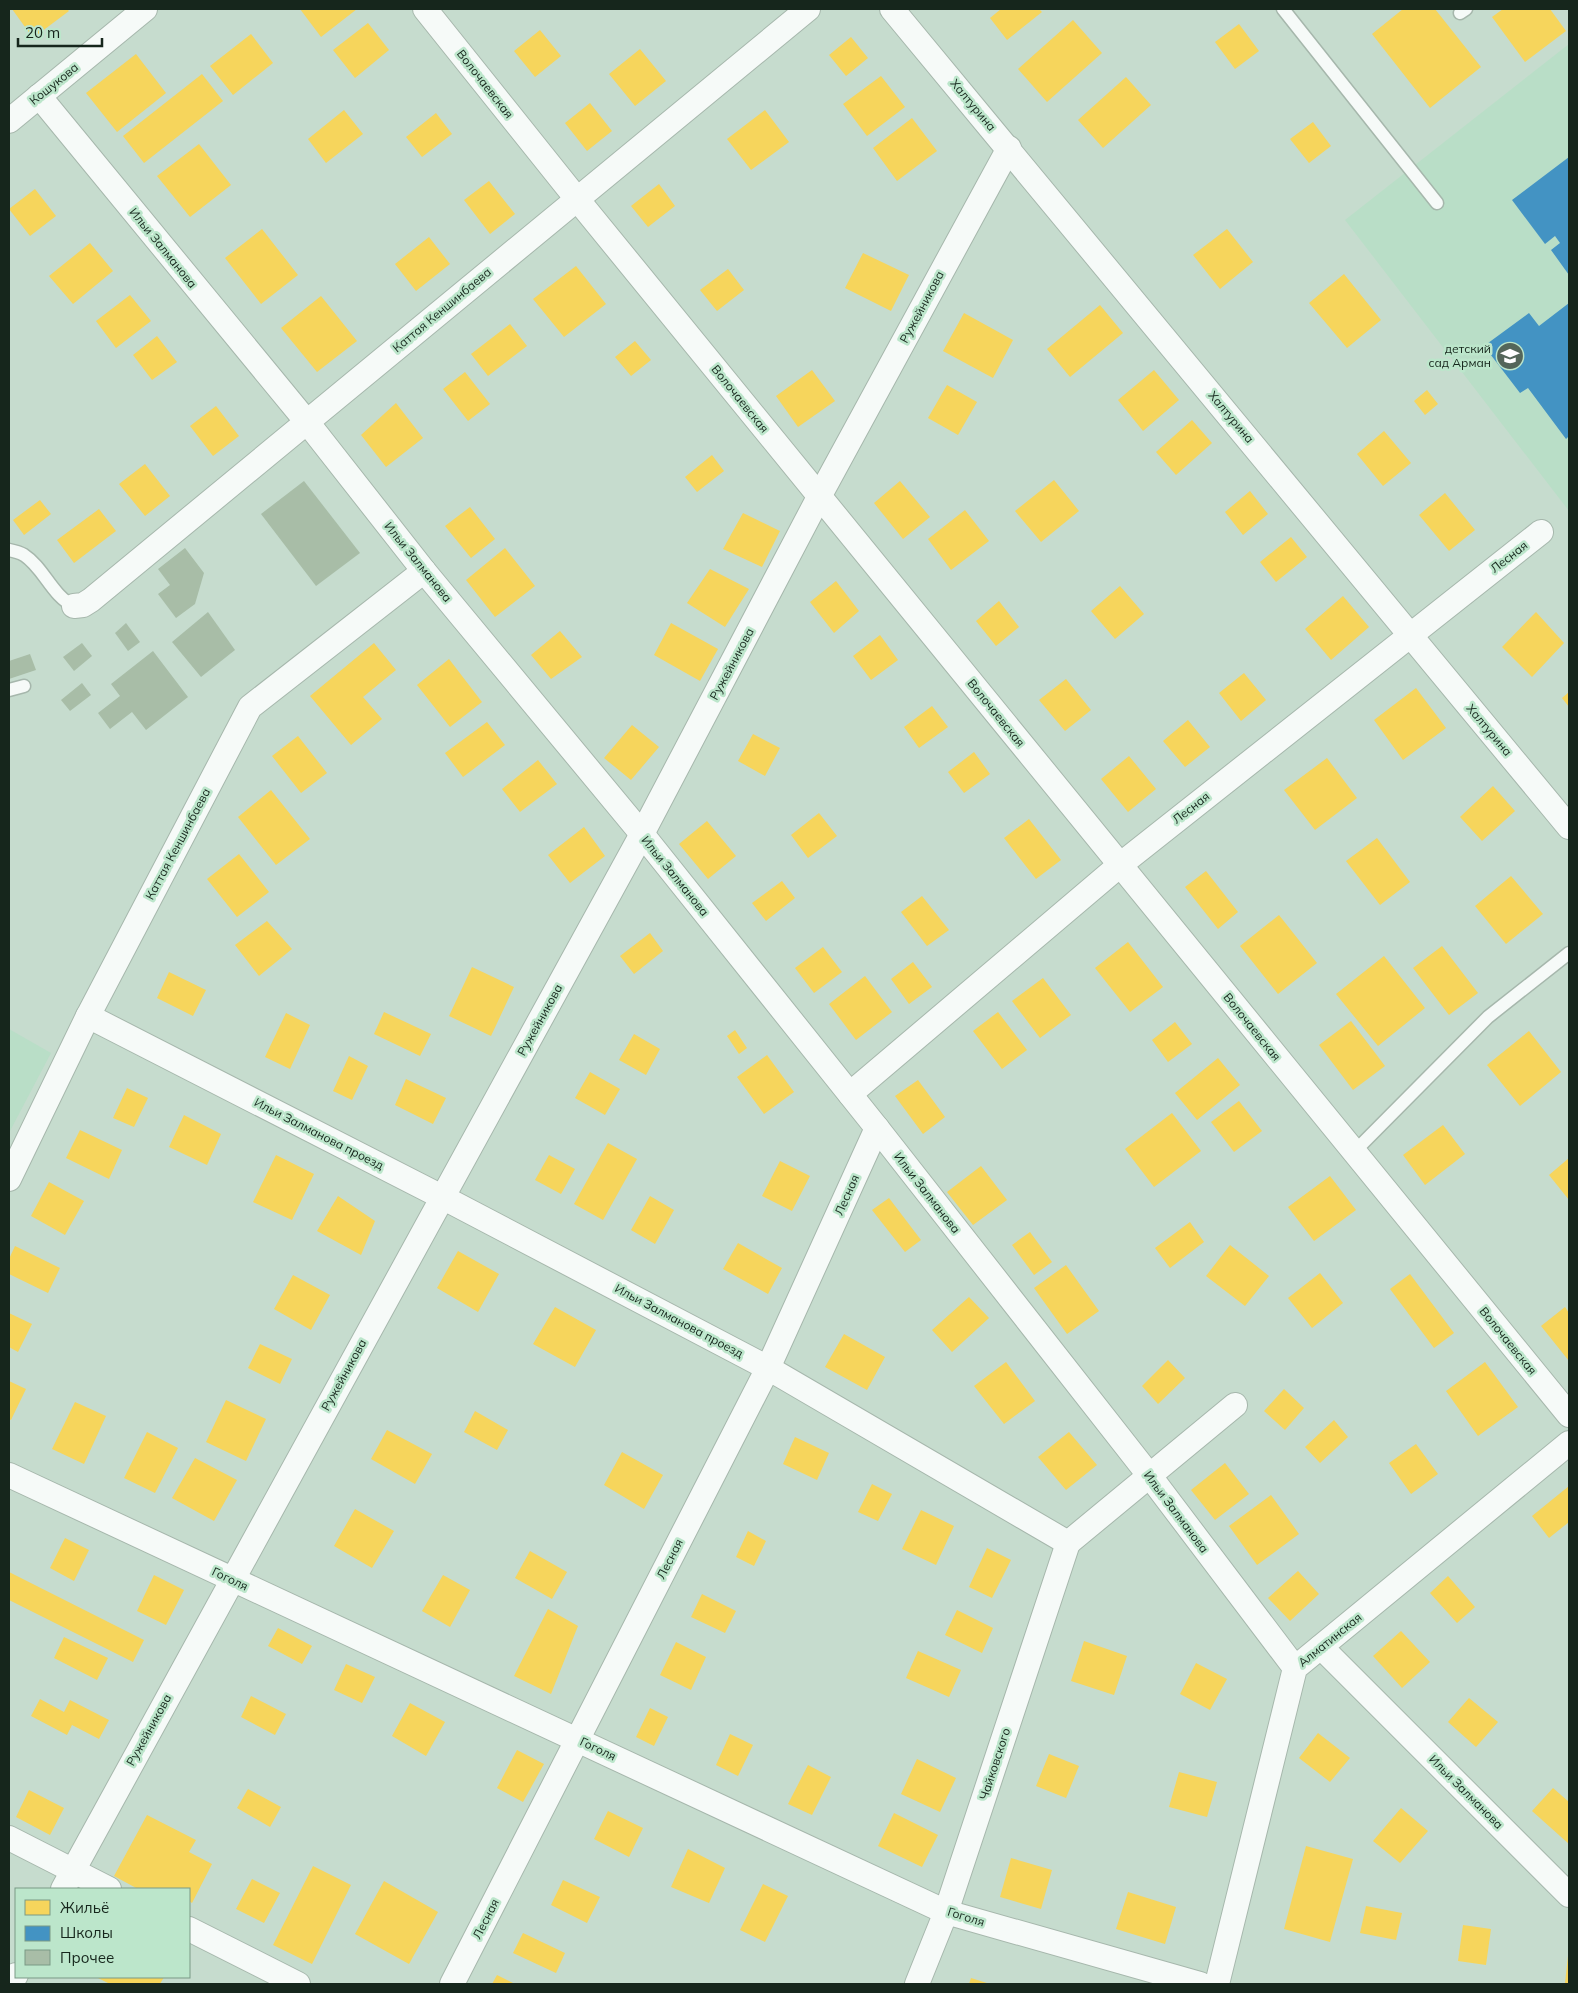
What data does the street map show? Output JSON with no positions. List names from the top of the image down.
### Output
{
  "streets": {
    "street": [
      "Кошукова",
      "Волочаевская",
      "Халтурина",
      "Ильи Залманова",
      "Ружейникова",
      "Каттая Кеншинбаева",
      "Лесная",
      "Ильи Залманова проезд",
      "Гоголя",
      "Алматинская",
      "Чайковского"
    ]
  },
  "crossings": [
    ["Кошукова", "Ильи Залманова"],
    ["Волочаевская", "Ружейникова"],
    ["Волочаевская", "Каттая Кеншинбаева"],
    ["Волочаевская", "Лесная"],
    ["Халтурина", "Ружейникова"],
    ["Халтурина", "Лесная"],
    ["Ильи Залманова", "Ружейникова"],
    ["Ильи Залманова", "Каттая Кеншинбаева"],
    ["Ильи Залманова", "Лесная"],
    ["Ильи Залманова", "Алматинская"],
    ["Ружейникова", "Ильи Залманова проезд"],
    ["Ружейникова", "Гоголя"],
    ["Каттая Кеншинбаева", "Ильи Залманова проезд"],
    ["Лесная", "Ильи Залманова проезд"],
    ["Лесная", "Гоголя"],
    ["Ильи Залманова проезд", "Чайковского"],
    ["Гоголя", "Чайковского"]
  ],
  "places": {
    "school or university": ["детский сад Арман"]
  },
  "legend": ["Жильё", "Школы", "Прочее"],
  "scale_bar": "20 m"
}
